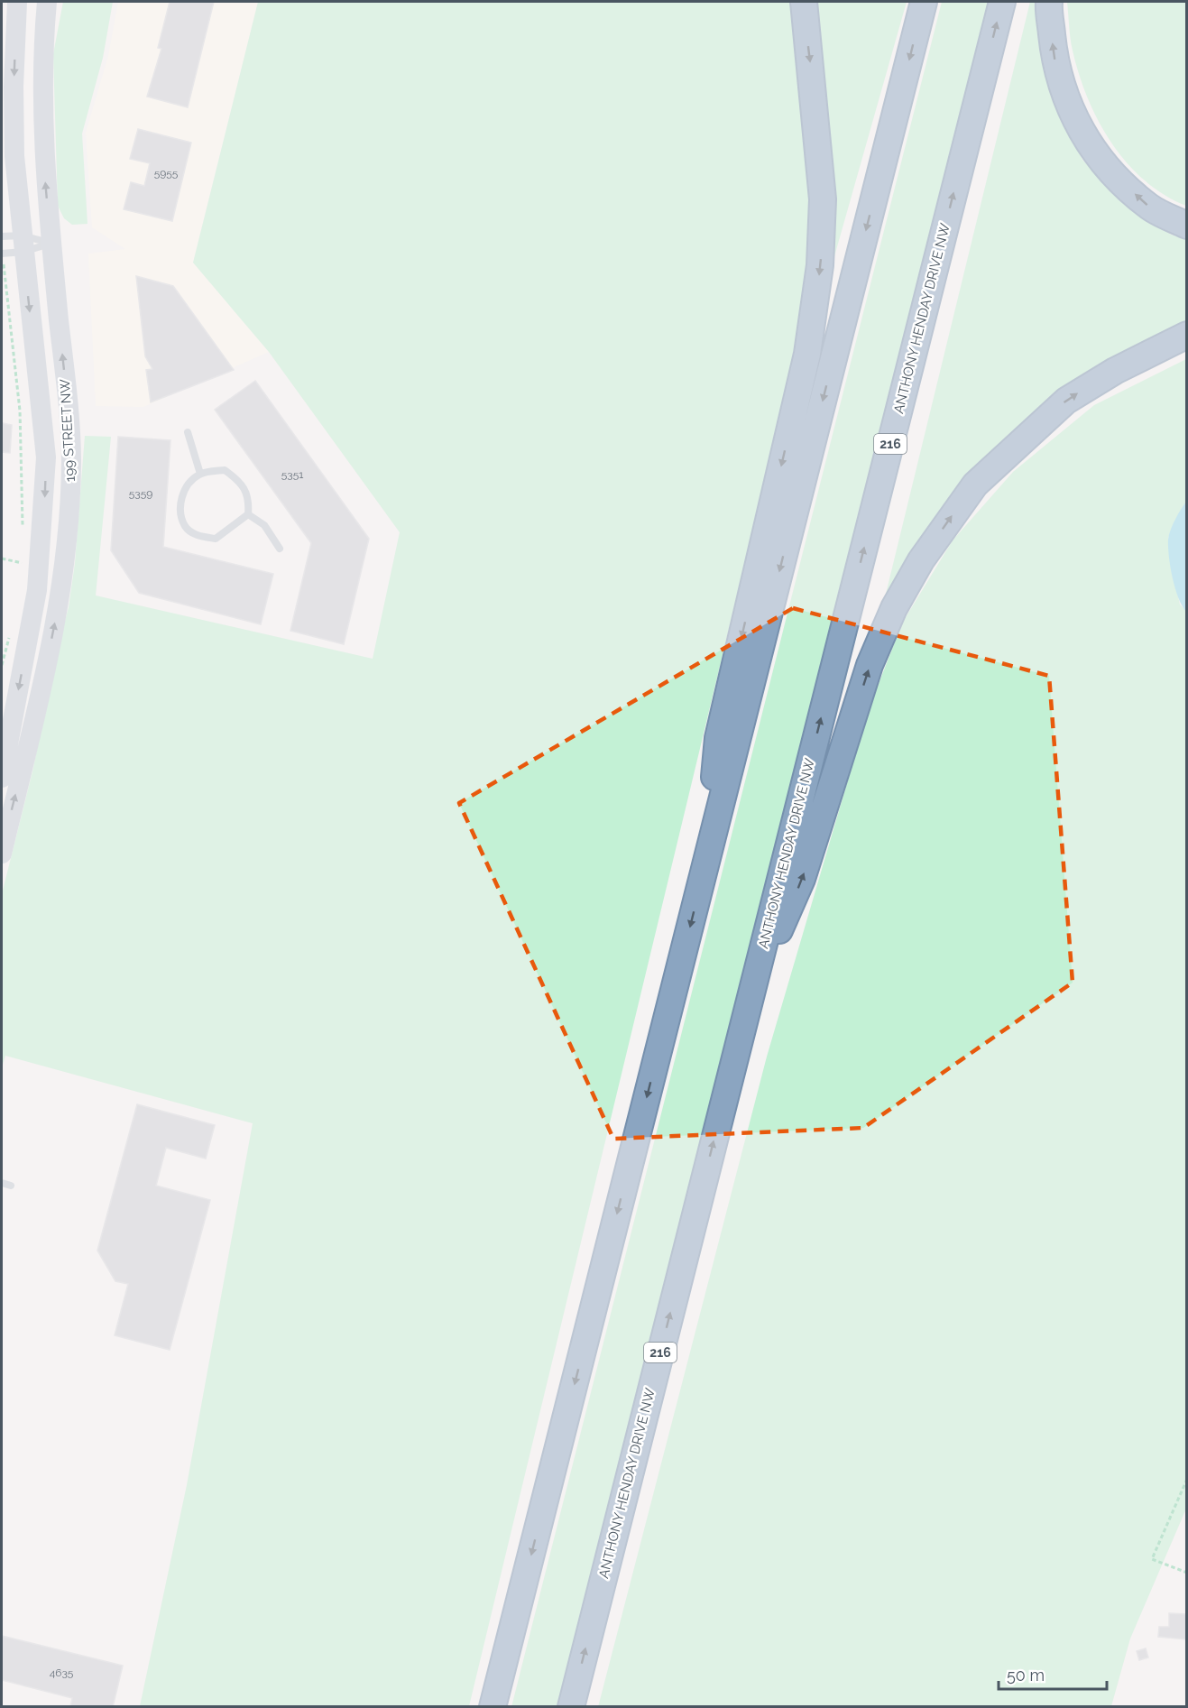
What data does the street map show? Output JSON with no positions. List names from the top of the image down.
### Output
{
  "streets": {
    "highway": ["ANTHONY HENDAY DRIVE NW", "216"],
    "main road": ["199 STREET NW"]
  },
  "house_numbers": [
    "5955",
    "5351",
    "5359",
    "4635"
  ],
  "scale_bar": "50 m"
}
